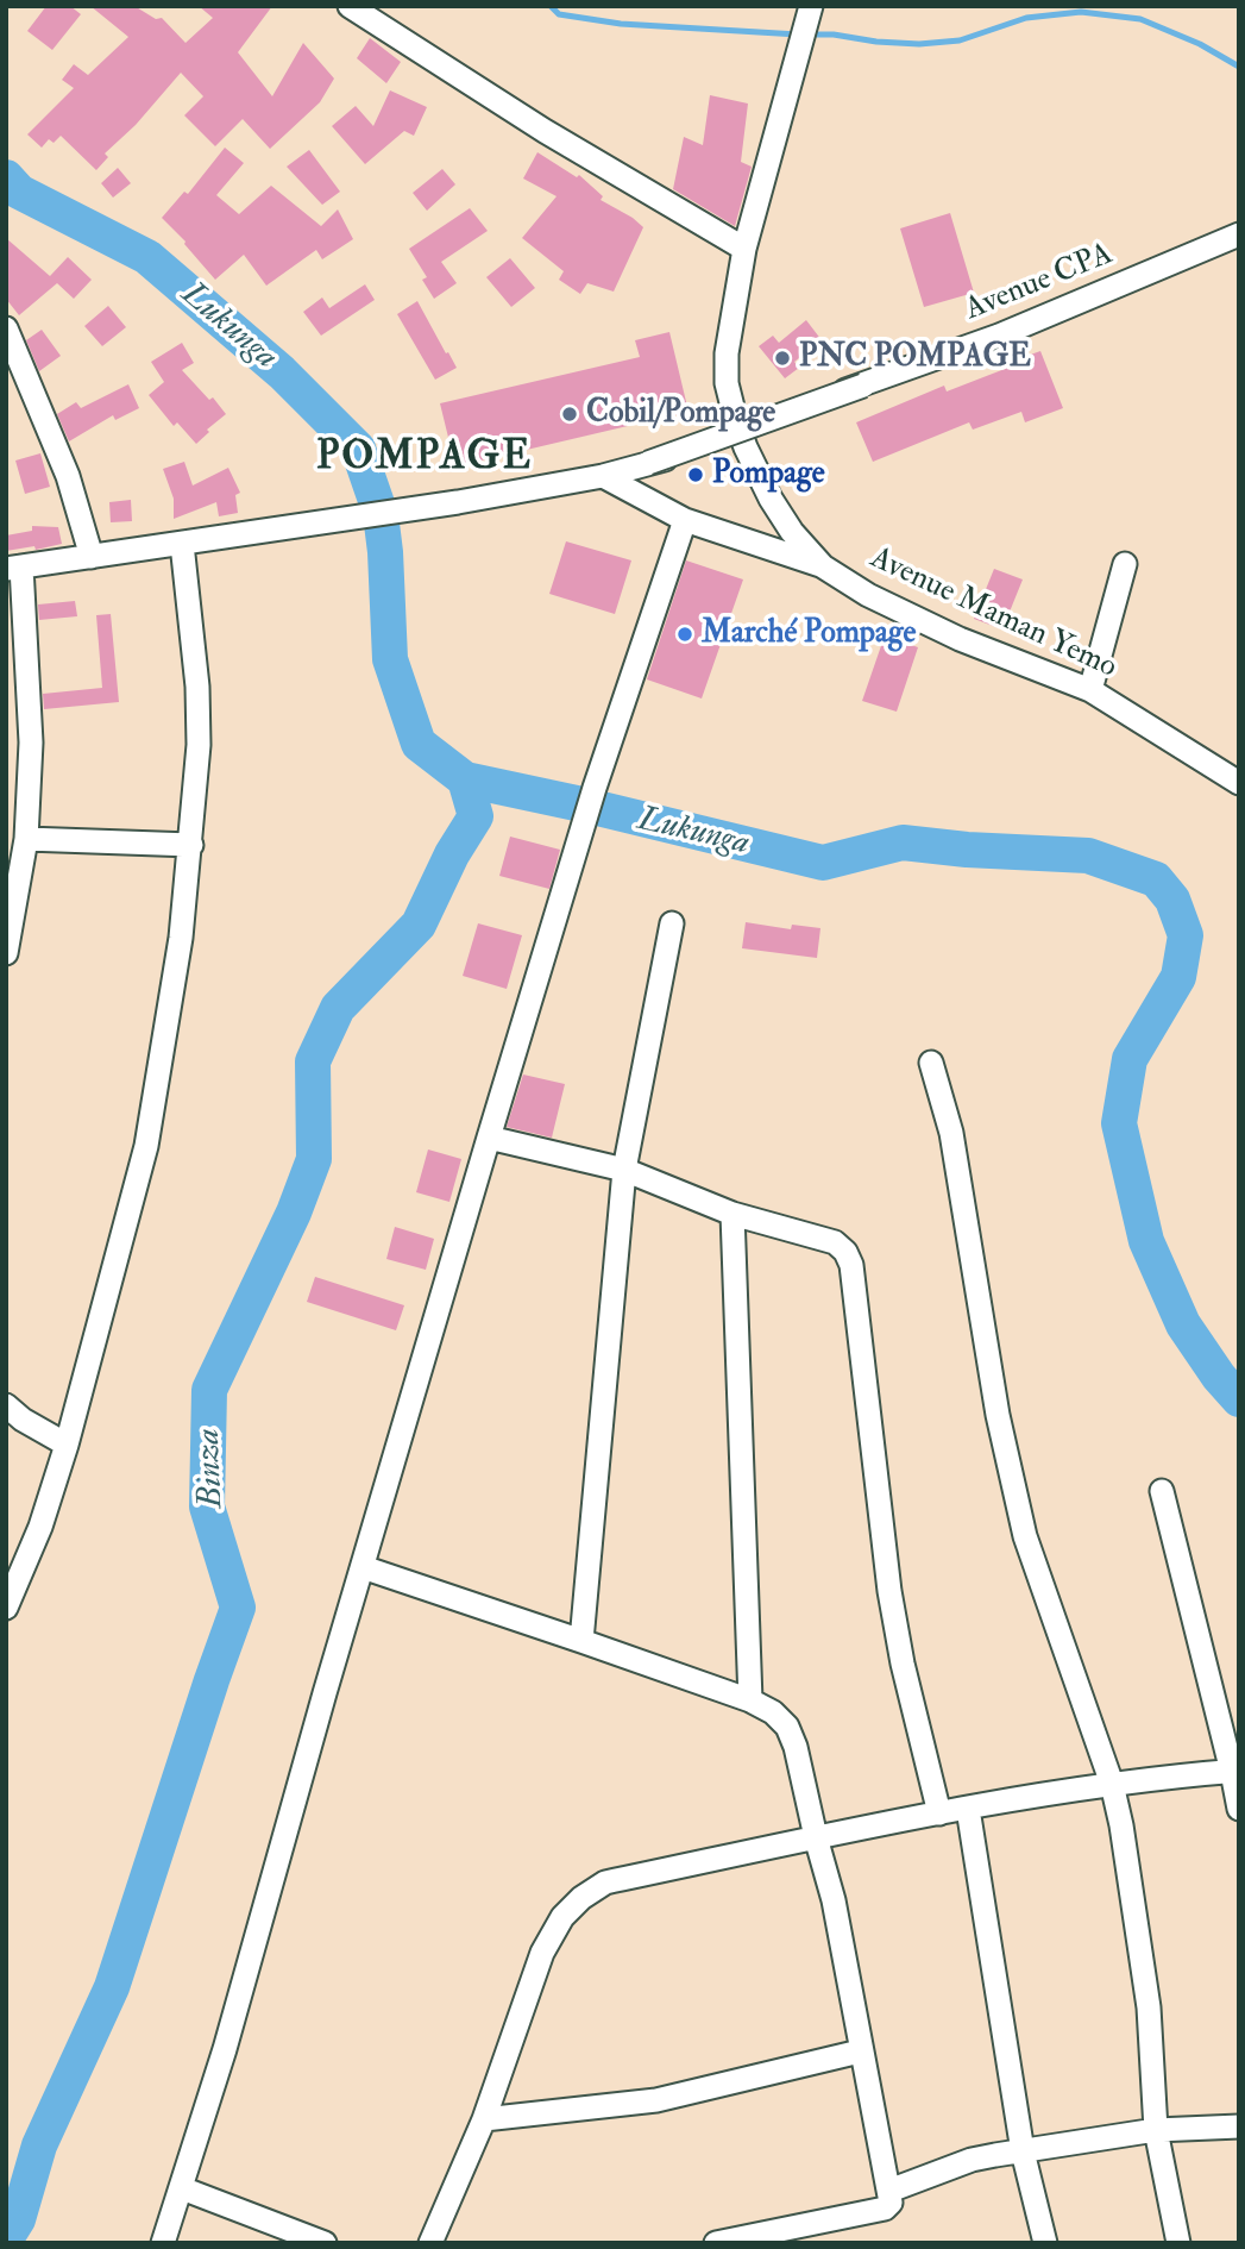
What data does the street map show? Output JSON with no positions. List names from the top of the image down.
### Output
{
  "streets": {
    "street": ["Avenue CPA", "Avenue Maman Yemo"]
  },
  "districts": ["POMPAGE"],
  "water": ["Lukunga", "Binza"],
  "places": [
    "PNC POMPAGE",
    "Cobil/Pompage",
    "Pompage",
    "Marché Pompage"
  ]
}
